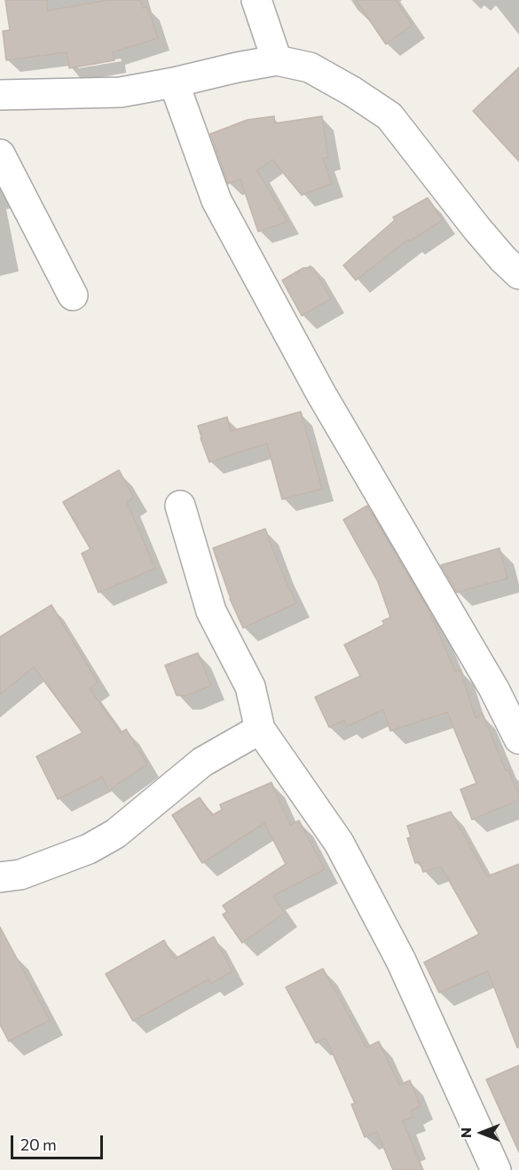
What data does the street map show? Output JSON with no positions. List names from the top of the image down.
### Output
{
  "scale_bar": "20 m",
  "north": "left"
}
